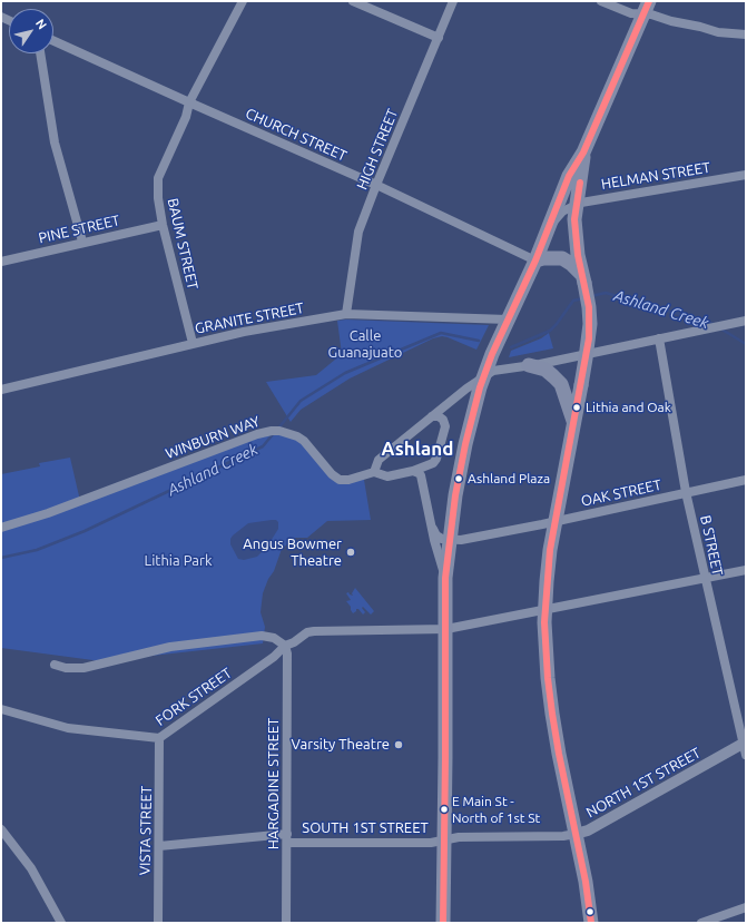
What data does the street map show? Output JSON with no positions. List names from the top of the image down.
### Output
{
  "streets": {
    "street": [
      "CHURCH STREET",
      "HIGH STREET",
      "HELMAN STREET",
      "PINE STREET",
      "BAUM STREET",
      "GRANITE STREET",
      "WINBURN WAY",
      "OAK STREET",
      "B STREET",
      "FORK STREET",
      "NORTH 1ST STREET",
      "HARGADINE STREET",
      "SOUTH 1ST STREET",
      "VISTA STREET"
    ]
  },
  "crossings": [
    ["CHURCH STREET", "HIGH STREET"],
    ["CHURCH STREET", "BAUM STREET"],
    ["HIGH STREET", "GRANITE STREET"],
    ["PINE STREET", "BAUM STREET"],
    ["BAUM STREET", "GRANITE STREET"],
    ["OAK STREET", "B STREET"],
    ["B STREET", "FORK STREET"],
    ["B STREET", "NORTH 1ST STREET"],
    ["FORK STREET", "HARGADINE STREET"],
    ["FORK STREET", "VISTA STREET"],
    ["NORTH 1ST STREET", "SOUTH 1ST STREET"],
    ["HARGADINE STREET", "SOUTH 1ST STREET"],
    ["SOUTH 1ST STREET", "VISTA STREET"]
  ],
  "districts": ["Ashland"],
  "water": ["Ashland Creek"],
  "parks": ["Calle Guanajuato", "Lithia Park"],
  "places": [
    "Lithia and Oak",
    "Ashland Plaza",
    "Angus Bowmer Theatre",
    "Varsity Theatre",
    "E Main St - North of 1st St"
  ],
  "north": "top right"
}
